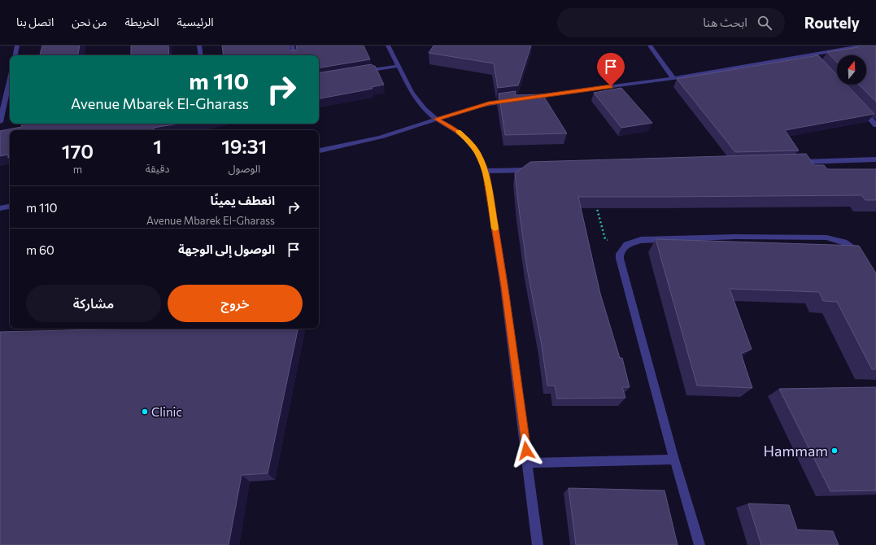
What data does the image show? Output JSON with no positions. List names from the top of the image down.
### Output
{
  "places": ["Clinic", "Hammam"],
  "north": "top",
  "page": {
    "header": "Routely",
    "search": "ابحث هنا",
    "nav": [
      "الرئيسية",
      "الخريطة",
      "من نحن",
      "اتصل بنا"
    ],
    "turn": ["110 m", "Avenue Mbarek El-Gharass"],
    "eta": [
      "19:31",
      "الوصول",
      "1",
      "دقيقة",
      "170",
      "m"
    ],
    "list": [
      {
        "name": "انعطف يمينًا",
        "note": "Avenue Mbarek El-Gharass",
        "value": "110 m"
      },
      {
        "name": "الوصول إلى الوجهة",
        "value": "60 m"
      }
    ],
    "buttons": ["خروج", "مشاركة"]
  }
}
